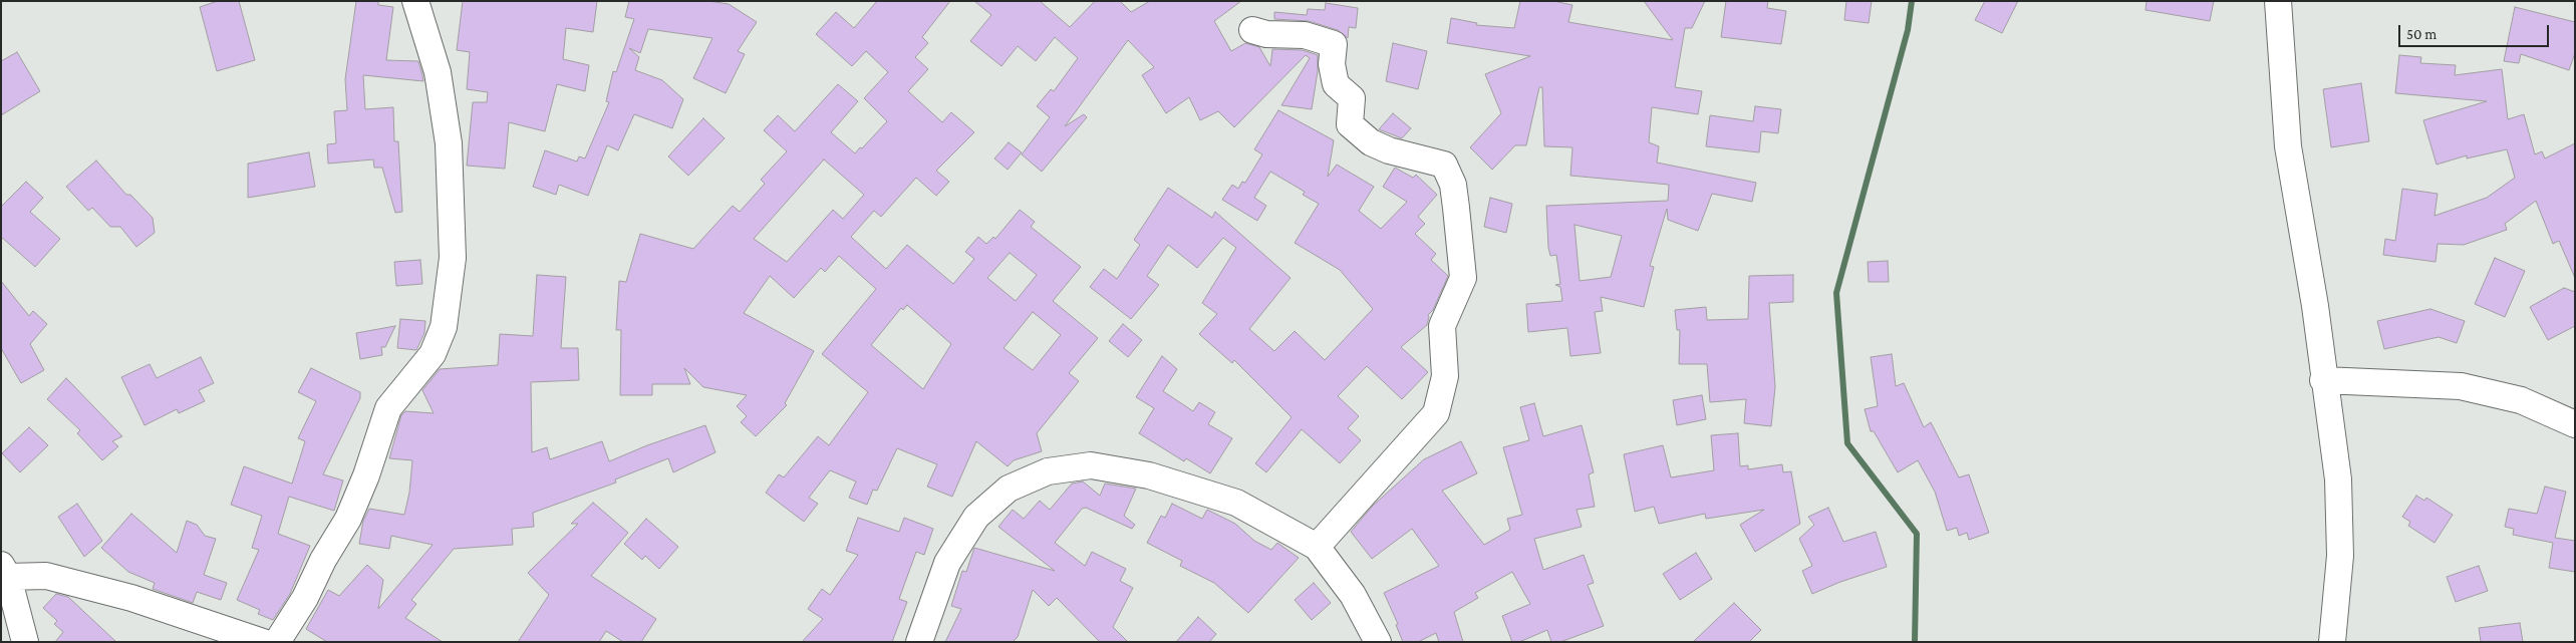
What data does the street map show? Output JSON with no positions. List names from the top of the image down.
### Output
{
  "scale_bar": "50 m"
}
